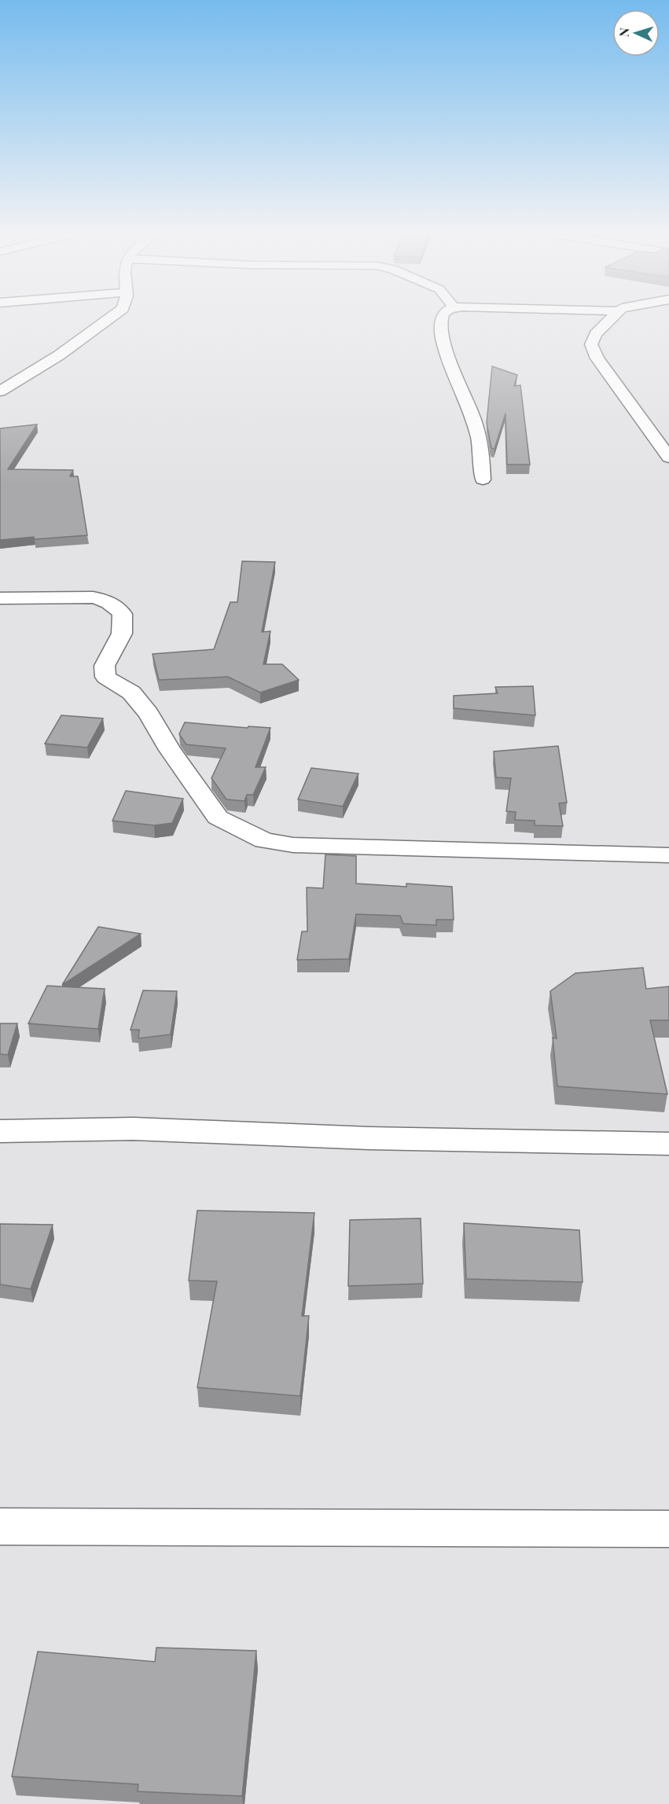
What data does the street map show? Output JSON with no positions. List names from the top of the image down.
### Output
{
  "north": "left"
}
